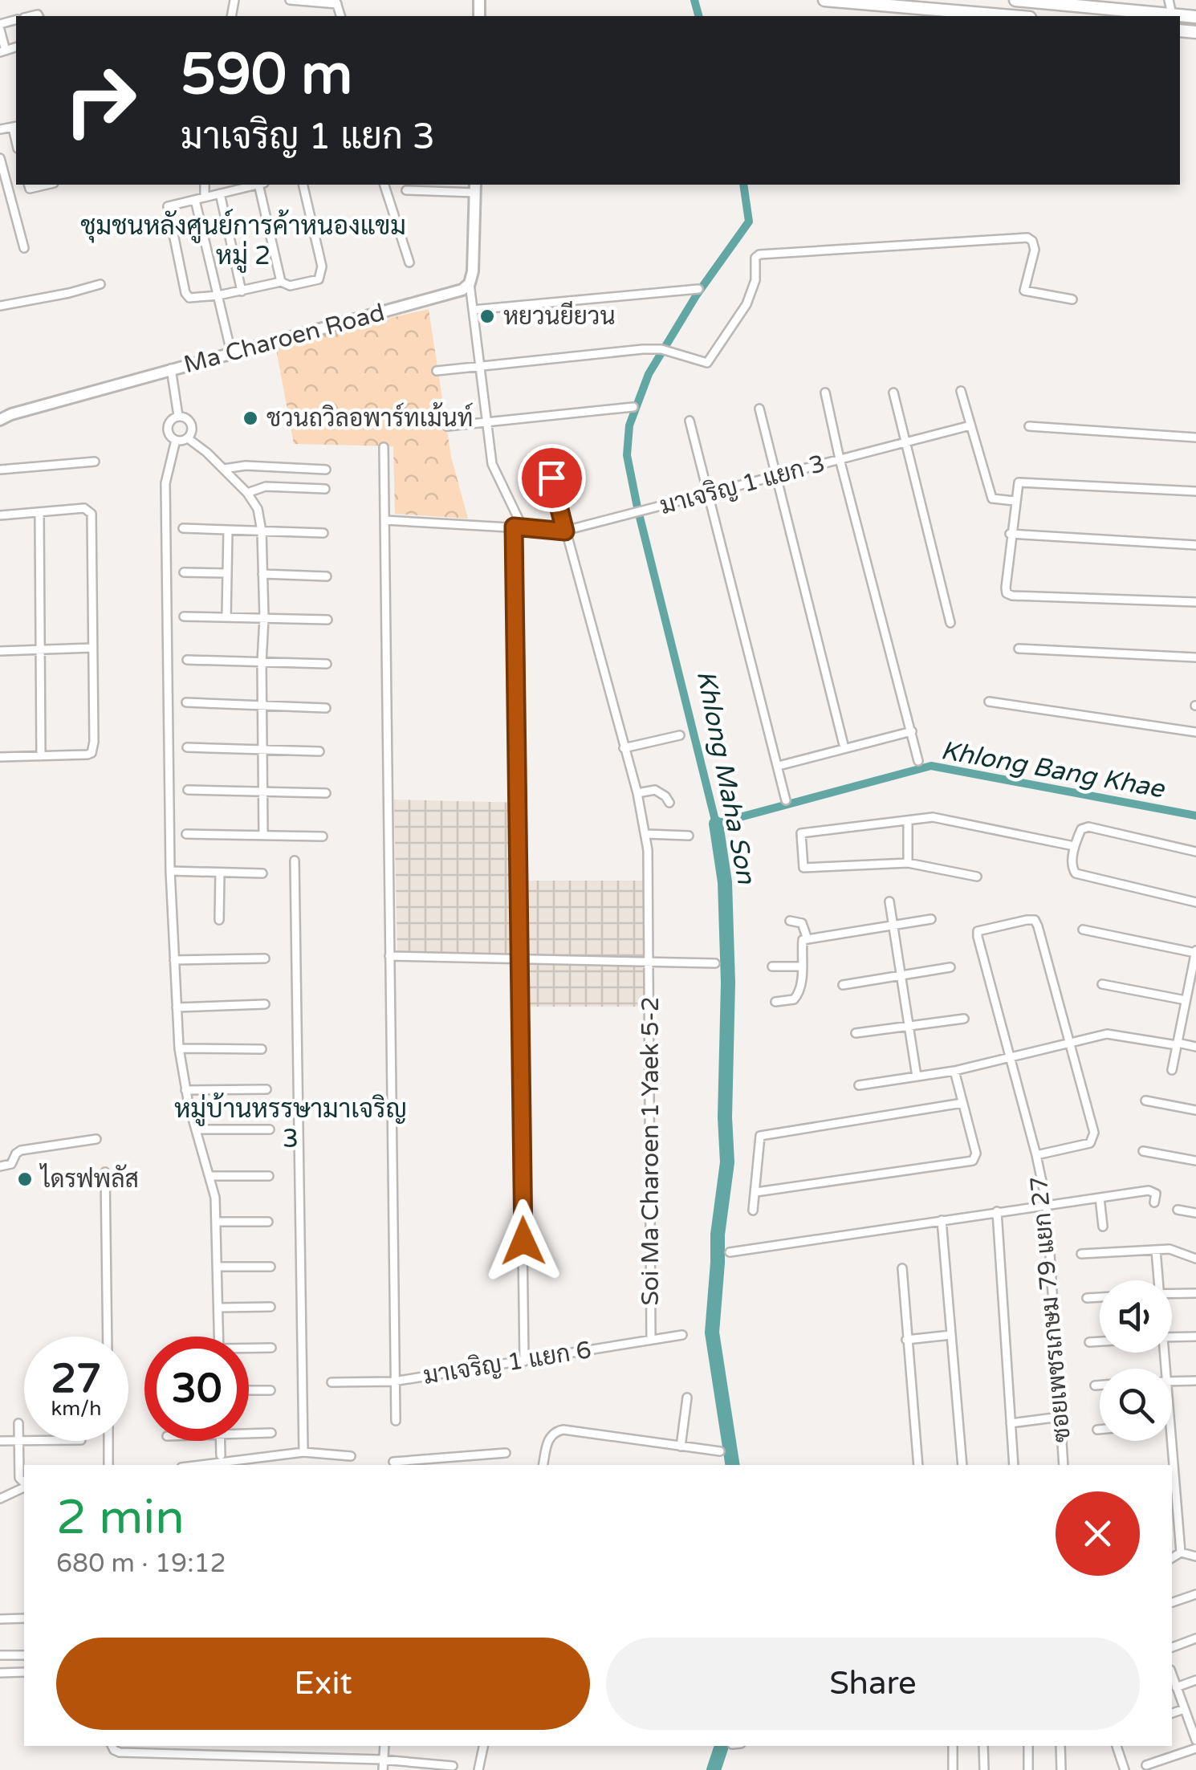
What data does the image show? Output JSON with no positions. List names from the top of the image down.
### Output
{
  "streets": {
    "main road": ["Ma Charoen Road"],
    "street": [
      "มาเจริญ 1 แยก 3",
      "Soi Ma Charoen 1 Yaek 5-2",
      "ซอยเพชรเกษม 79 แยก 27",
      "มาเจริญ 1 แยก 6"
    ]
  },
  "crossings": [
    ["มาเจริญ 1 แยก 3", "Soi Ma Charoen 1 Yaek 5-2"],
    ["Soi Ma Charoen 1 Yaek 5-2", "มาเจริญ 1 แยก 6"]
  ],
  "districts": ["ชุมชนหลังศูนย์การค้าหนองแขม หมู่ 2", "หมู่บ้านหรรษามาเจริญ 3"],
  "water": ["Khlong Bang Khae", "Khlong Maha Son"],
  "places": ["หยวนยียวน", "ชวนถวิลอพาร์ทเม้นท์", "ไดรฟพลัส"],
  "page": {
    "turn": ["590 m", "มาเจริญ 1 แยก 3"],
    "speed": "27 km/h",
    "limit": "30",
    "heading": ["2 min", "680 m · 19:12"],
    "buttons": ["Exit", "Share"]
  }
}
